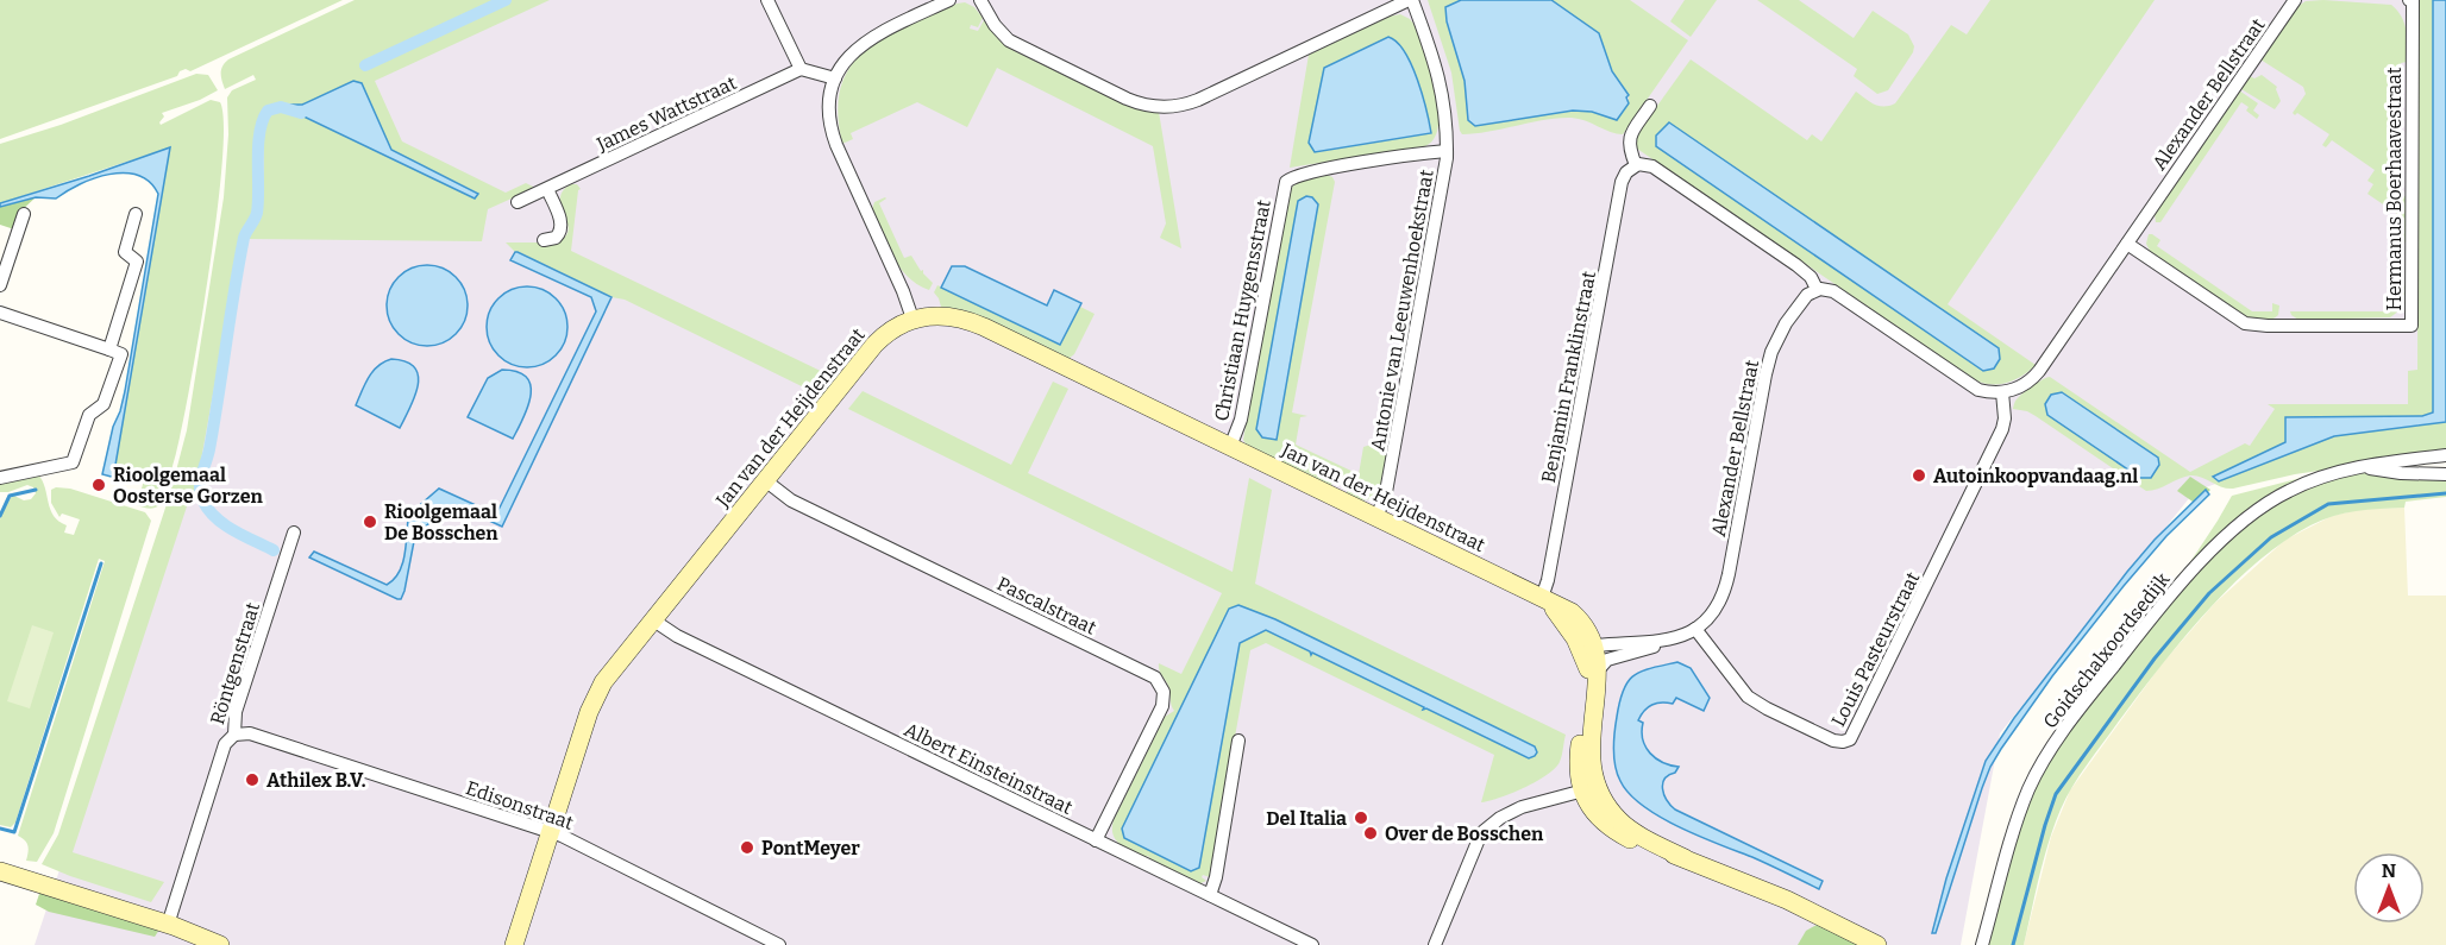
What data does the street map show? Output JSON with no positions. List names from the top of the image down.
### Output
{
  "streets": {
    "street": [
      "Alexander Bellstraat",
      "James Wattstraat",
      "Hermanus Boerhaavestraat",
      "Christiaan Huygensstraat",
      "Antonie van Leeuwenhoekstraat",
      "Benjamin Franklinstraat",
      "Jan van der Heijdenstraat",
      "Pascalstraat",
      "Louis Pasteurstraat",
      "Goidschalxoordsedijk",
      "Röntgenstraat",
      "Albert Einsteinstraat",
      "Edisonstraat"
    ]
  },
  "crossings": [
    ["Alexander Bellstraat", "Hermanus Boerhaavestraat"],
    ["Alexander Bellstraat", "Jan van der Heijdenstraat"],
    ["Alexander Bellstraat", "Louis Pasteurstraat"],
    ["Christiaan Huygensstraat", "Antonie van Leeuwenhoekstraat"],
    ["Christiaan Huygensstraat", "Jan van der Heijdenstraat"],
    ["Antonie van Leeuwenhoekstraat", "Jan van der Heijdenstraat"],
    ["Benjamin Franklinstraat", "Jan van der Heijdenstraat"],
    ["Jan van der Heijdenstraat", "Pascalstraat"],
    ["Jan van der Heijdenstraat", "Albert Einsteinstraat"],
    ["Jan van der Heijdenstraat", "Edisonstraat"],
    ["Pascalstraat", "Albert Einsteinstraat"],
    ["Röntgenstraat", "Edisonstraat"]
  ],
  "places": [
    "Autoinkoopvandaag.nl",
    "Rioolgemaal Oosterse Gorzen",
    "Rioolgemaal De Bosschen",
    "Athilex B.V.",
    "Del Italia",
    "Over de Bosschen",
    "PontMeyer"
  ],
  "north": "top"
}
